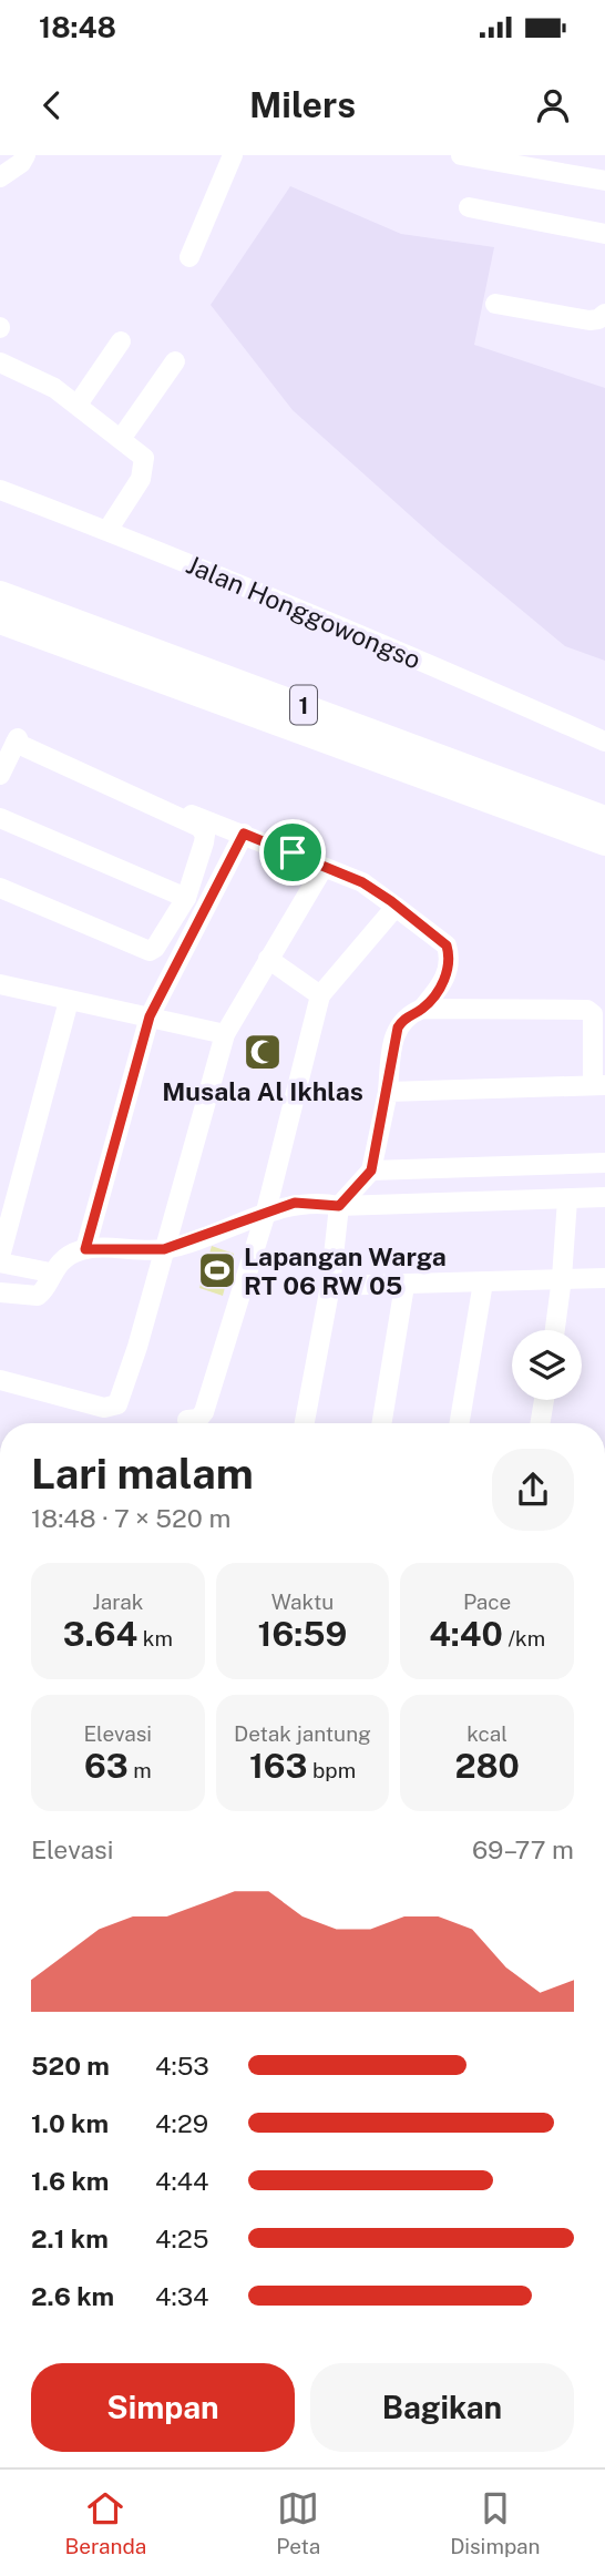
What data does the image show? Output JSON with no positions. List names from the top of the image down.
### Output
{
  "streets": {
    "highway": ["1"],
    "street": ["Jalan Honggowongso"]
  },
  "places": {
    "mosque": ["Musala Al Ikhlas"],
    "sports": ["Lapangan Warga RT 06 RW 05"]
  },
  "page": {
    "status": "18:48",
    "header": "Milers",
    "heading": ["Lari malam", "18:48 · 7 × 520 m"],
    "stats": [
      ["Jarak", "3.64 km"],
      ["Waktu", "16:59"],
      ["Pace", "4:40 /km"],
      ["Elevasi", "63 m"],
      ["Detak jantung", "163 bpm"],
      ["kcal", "280"]
    ],
    "chart": ["Elevasi", "69–77 m"],
    "list": [
      {
        "name": "520 m",
        "note": "4:53"
      },
      {
        "name": "1.0 km",
        "note": "4:29"
      },
      {
        "name": "1.6 km",
        "note": "4:44"
      },
      {
        "name": "2.1 km",
        "note": "4:25"
      },
      {
        "name": "2.6 km",
        "note": "4:34"
      }
    ],
    "buttons": ["Simpan", "Bagikan"],
    "tabs": ["Beranda", "Peta", "Disimpan"]
  }
}
